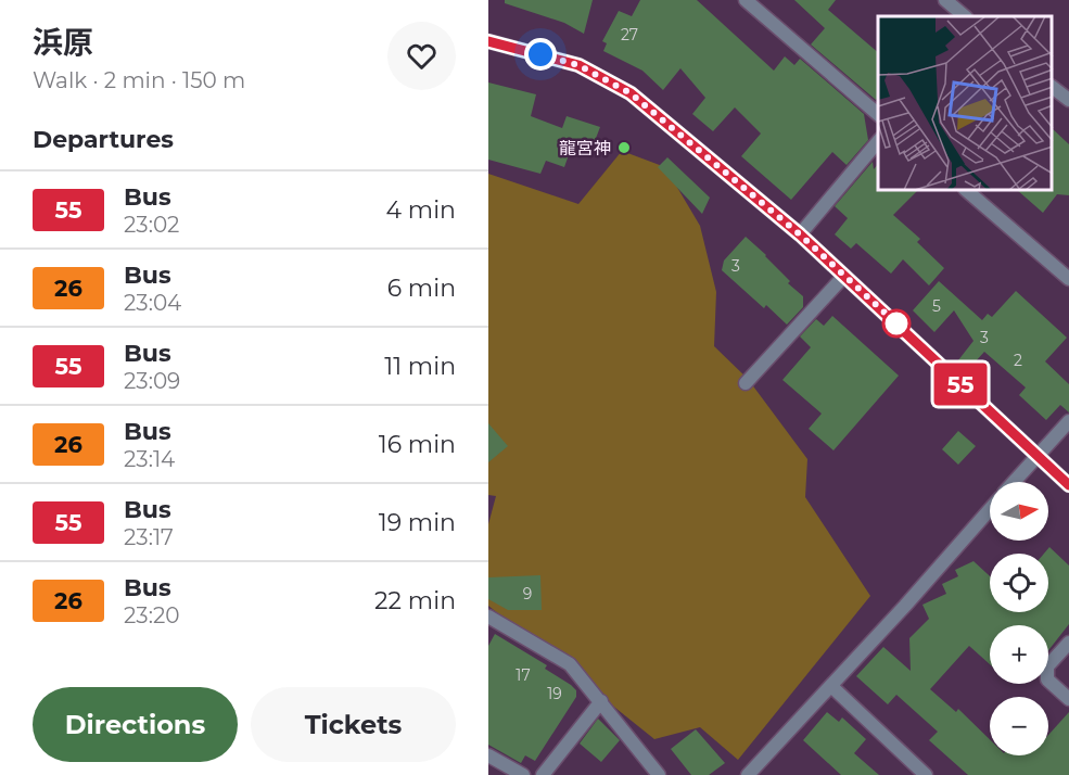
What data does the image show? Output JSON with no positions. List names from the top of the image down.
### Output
{
  "places": ["龍宮神"],
  "lines": ["bus line 55"],
  "house_numbers": [
    "27",
    "3",
    "5",
    "3",
    "2",
    "9",
    "17",
    "19"
  ],
  "north": "right",
  "page": {
    "heading": [
      ["浜原", "Walk · 2 min · 150 m"],
      "Departures"
    ],
    "on_map": "55",
    "list": [
      {
        "mark": "55",
        "name": "Bus",
        "note": "23:02",
        "value": "4 min"
      },
      {
        "mark": "26",
        "name": "Bus",
        "note": "23:04",
        "value": "6 min"
      },
      {
        "mark": "55",
        "name": "Bus",
        "note": "23:09",
        "value": "11 min"
      },
      {
        "mark": "26",
        "name": "Bus",
        "note": "23:14",
        "value": "16 min"
      },
      {
        "mark": "55",
        "name": "Bus",
        "note": "23:17",
        "value": "19 min"
      },
      {
        "mark": "26",
        "name": "Bus",
        "note": "23:20",
        "value": "22 min"
      }
    ],
    "map_buttons": ["+", "−"],
    "buttons": ["Directions", "Tickets"]
  }
}
